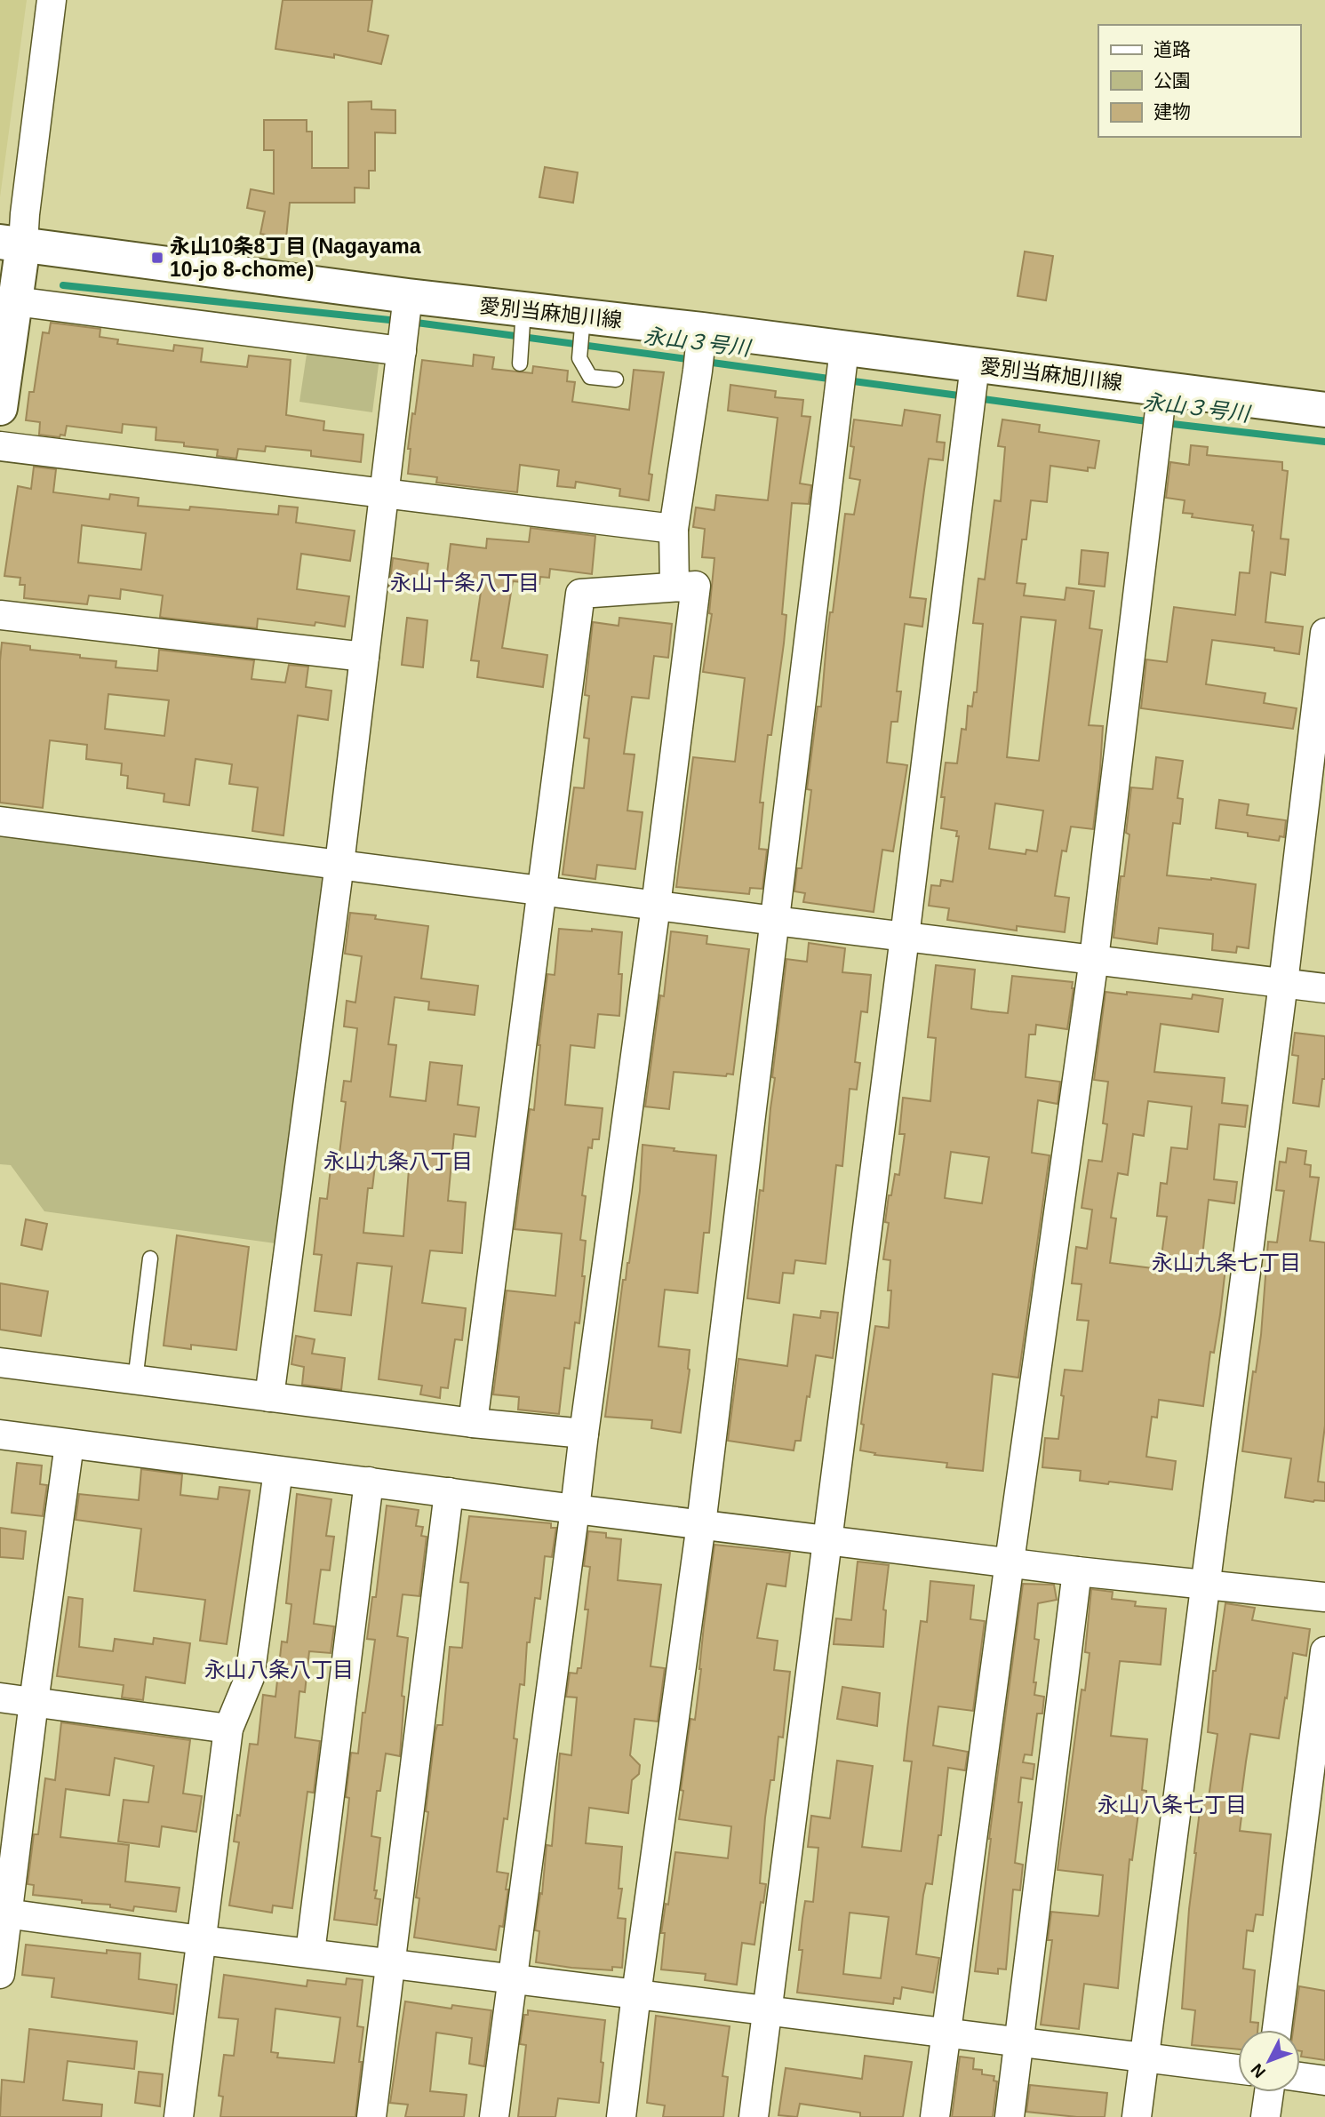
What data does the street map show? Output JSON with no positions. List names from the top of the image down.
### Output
{
  "streets": {
    "main road": ["愛別当麻旭川線"]
  },
  "districts": [
    "永山十条八丁目",
    "永山九条八丁目",
    "永山九条七丁目",
    "永山八条八丁目",
    "永山八条七丁目"
  ],
  "water": ["永山３号川"],
  "places": {
    "transit": ["永山10条8丁目 (Nagayama 10-jo 8-chome)"]
  },
  "legend": ["道路", "公園", "建物"],
  "north": "bottom left"
}
